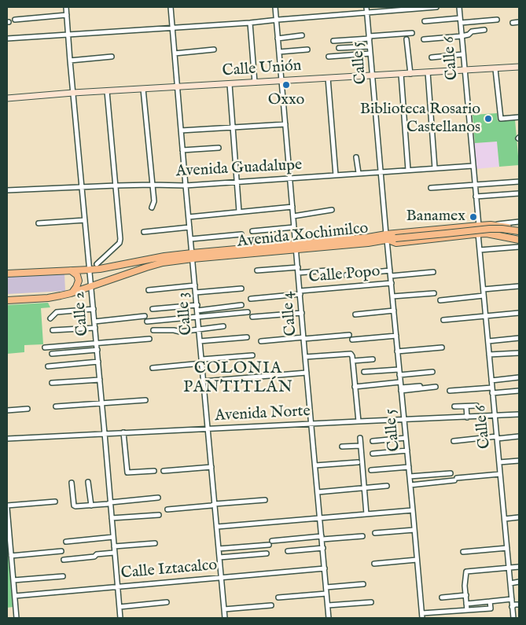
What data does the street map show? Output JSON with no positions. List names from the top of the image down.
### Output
{
  "streets": {
    "main road": ["Avenida Xochimilco"],
    "street": [
      "Calle 6",
      "Calle 5",
      "Calle Unión",
      "Avenida Guadalupe",
      "Calle Popo",
      "Calle 2",
      "Calle 3",
      "Calle 4",
      "Avenida Norte",
      "Calle Iztacalco"
    ]
  },
  "crossings": [
    ["Calle 6", "Calle Unión"],
    ["Calle 6", "Avenida Guadalupe"],
    ["Calle 6", "Avenida Xochimilco"],
    ["Calle 6", "Avenida Norte"],
    ["Calle 5", "Calle Unión"],
    ["Calle 5", "Avenida Guadalupe"],
    ["Calle 5", "Avenida Xochimilco"],
    ["Calle 5", "Calle Popo"],
    ["Calle 5", "Avenida Norte"],
    ["Calle Unión", "Calle 2"],
    ["Calle Unión", "Calle 3"],
    ["Calle Unión", "Calle 4"],
    ["Avenida Guadalupe", "Calle 2"],
    ["Avenida Guadalupe", "Calle 3"],
    ["Avenida Guadalupe", "Calle 4"],
    ["Avenida Xochimilco", "Calle 2"],
    ["Avenida Xochimilco", "Calle 3"],
    ["Avenida Xochimilco", "Calle 4"],
    ["Calle Popo", "Calle 4"],
    ["Calle 2", "Avenida Norte"],
    ["Calle 2", "Calle Iztacalco"],
    ["Calle 3", "Avenida Norte"],
    ["Calle 3", "Calle Iztacalco"],
    ["Calle 4", "Avenida Norte"],
    ["Calle 4", "Calle Iztacalco"]
  ],
  "districts": ["COLONIA PANTITLÁN"],
  "places": ["Oxxo", "Biblioteca Rosario Castellanos", "Banamex"]
}
